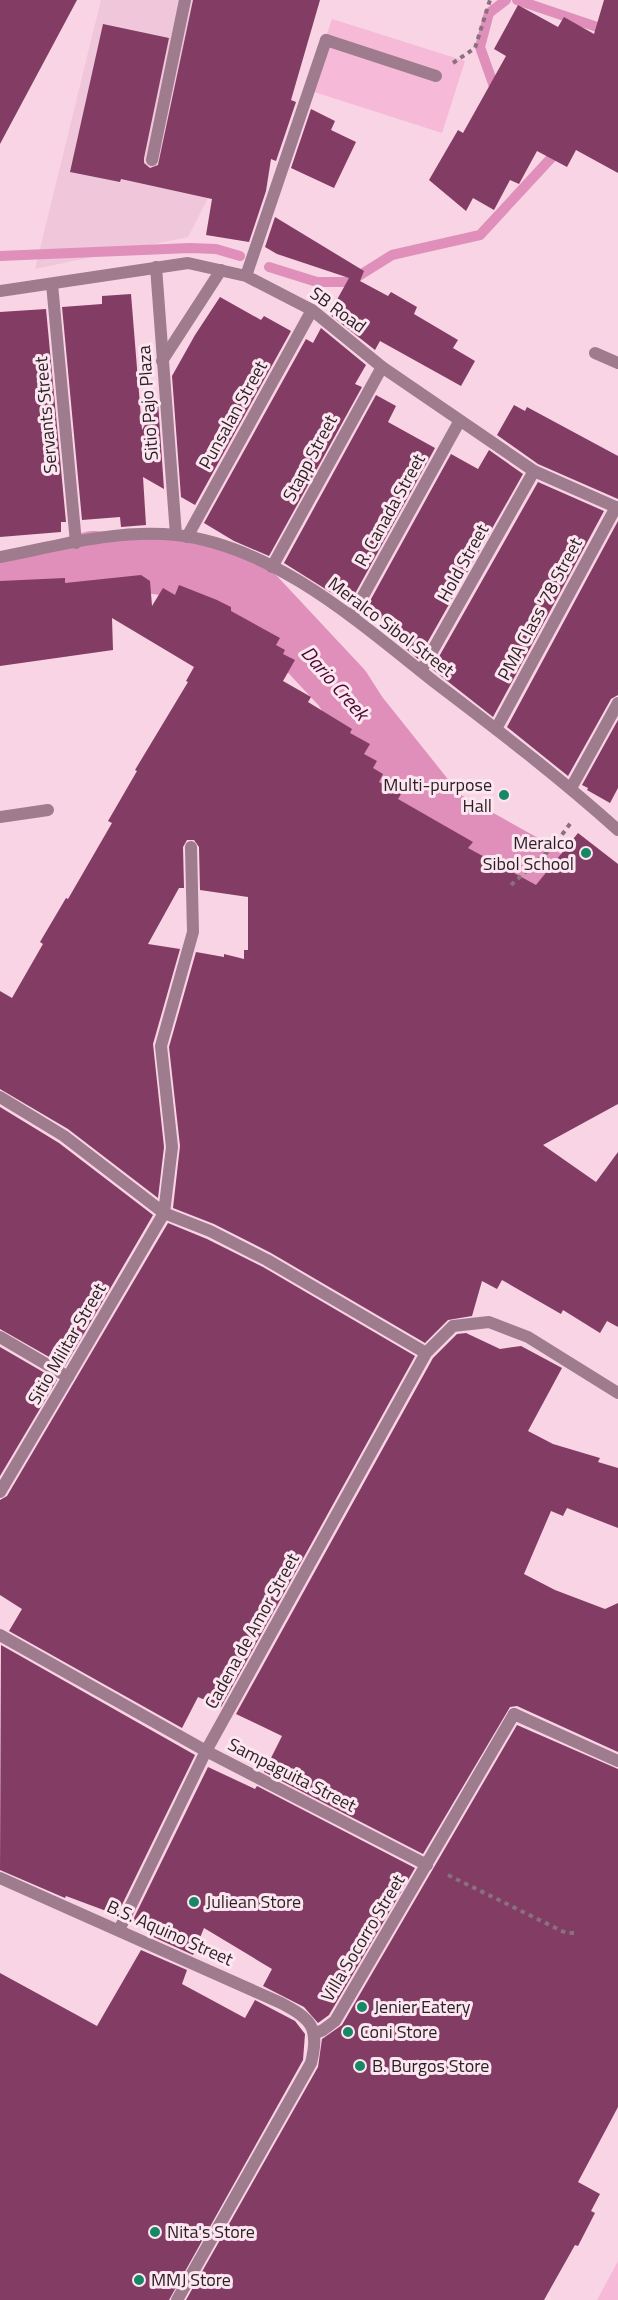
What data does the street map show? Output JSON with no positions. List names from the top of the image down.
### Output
{
  "streets": {
    "street": [
      "SB Road",
      "Sitio Pajo Plaza",
      "Servants Street",
      "Punsalan Street",
      "Stapp Street",
      "R. Canada Street",
      "Hold Street",
      "PMA Class '78 Street",
      "Meralco Sibol Street",
      "Sitio Militar Street",
      "Cadena de Amor Street",
      "Sampaguita Street",
      "B.S. Aquino Street",
      "Villa Socorro Street"
    ]
  },
  "crossings": [
    ["SB Road", "Sitio Pajo Plaza"],
    ["SB Road", "Servants Street"],
    ["SB Road", "Punsalan Street"],
    ["SB Road", "Stapp Street"],
    ["SB Road", "R. Canada Street"],
    ["SB Road", "Hold Street"],
    ["SB Road", "PMA Class '78 Street"],
    ["Sitio Pajo Plaza", "Punsalan Street"],
    ["Sitio Pajo Plaza", "Meralco Sibol Street"],
    ["Servants Street", "Meralco Sibol Street"],
    ["Punsalan Street", "Meralco Sibol Street"],
    ["Stapp Street", "Meralco Sibol Street"],
    ["R. Canada Street", "Meralco Sibol Street"],
    ["Hold Street", "Meralco Sibol Street"],
    ["PMA Class '78 Street", "Meralco Sibol Street"],
    ["Cadena de Amor Street", "Sampaguita Street"],
    ["Cadena de Amor Street", "B.S. Aquino Street"],
    ["Sampaguita Street", "Villa Socorro Street"],
    ["B.S. Aquino Street", "Villa Socorro Street"]
  ],
  "water": ["Dario Creek"],
  "places": [
    "Multi-purpose Hall",
    "Meralco Sibol School",
    "Juliean Store",
    "Jenier Eatery",
    "Coni Store",
    "B. Burgos Store",
    "Nita's Store",
    "MMJ Store"
  ]
}
